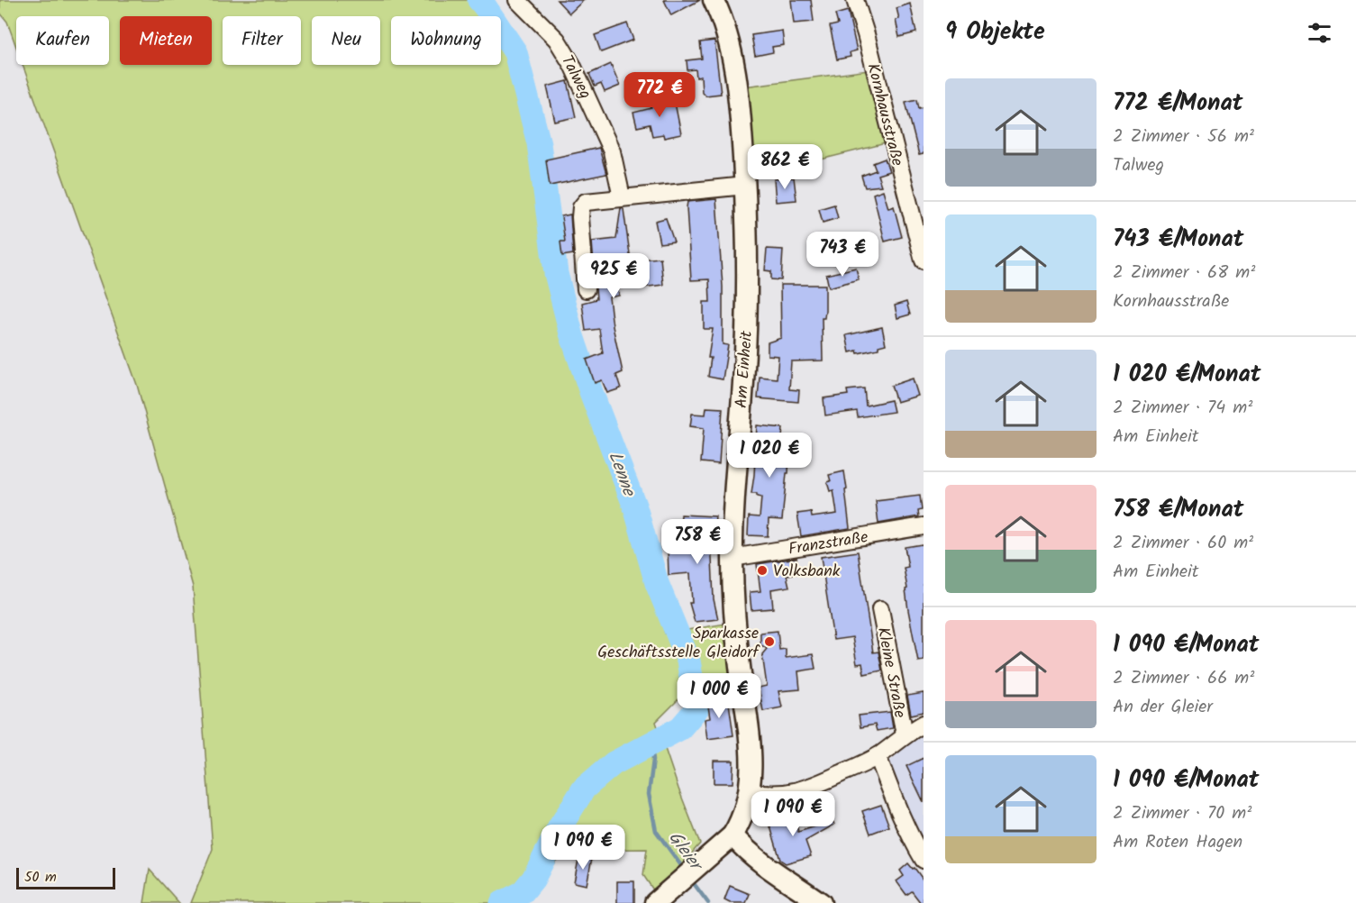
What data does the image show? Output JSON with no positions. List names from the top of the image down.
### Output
{
  "streets": {
    "main road": ["Am Einheit"],
    "street": [
      "Talweg",
      "Kornhausstraße",
      "Franzstraße",
      "Kleine Straße"
    ]
  },
  "crossings": [
    ["Am Einheit", "Franzstraße"]
  ],
  "water": ["Lenne", "Gleier"],
  "places": ["Volksbank", "Sparkasse Geschäftsstelle Gleidorf"],
  "scale_bar": "50 m",
  "page": {
    "heading": "9 Objekte",
    "chip": [
      "Kaufen",
      "Mieten",
      "Filter",
      "Neu",
      "Wohnung"
    ],
    "list": [
      {
        "name": "772 €/Monat",
        "note": "2 Zimmer · 56 m² · Talweg"
      },
      {
        "name": "743 €/Monat",
        "note": "2 Zimmer · 68 m² · Kornhausstraße"
      },
      {
        "name": "1 020 €/Monat",
        "note": "2 Zimmer · 74 m² · Am Einheit"
      },
      {
        "name": "758 €/Monat",
        "note": "2 Zimmer · 60 m² · Am Einheit"
      },
      {
        "name": "1 090 €/Monat",
        "note": "2 Zimmer · 66 m² · An der Gleier"
      },
      {
        "name": "1 090 €/Monat",
        "note": "2 Zimmer · 70 m² · Am Roten Hagen"
      }
    ],
    "price": [
      "772 €",
      "862 €",
      "743 €",
      "925 €",
      "1 020 €",
      "758 €",
      "1 000 €",
      "1 090 €",
      "1 090 €"
    ],
    "scale": "50 m"
  }
}
